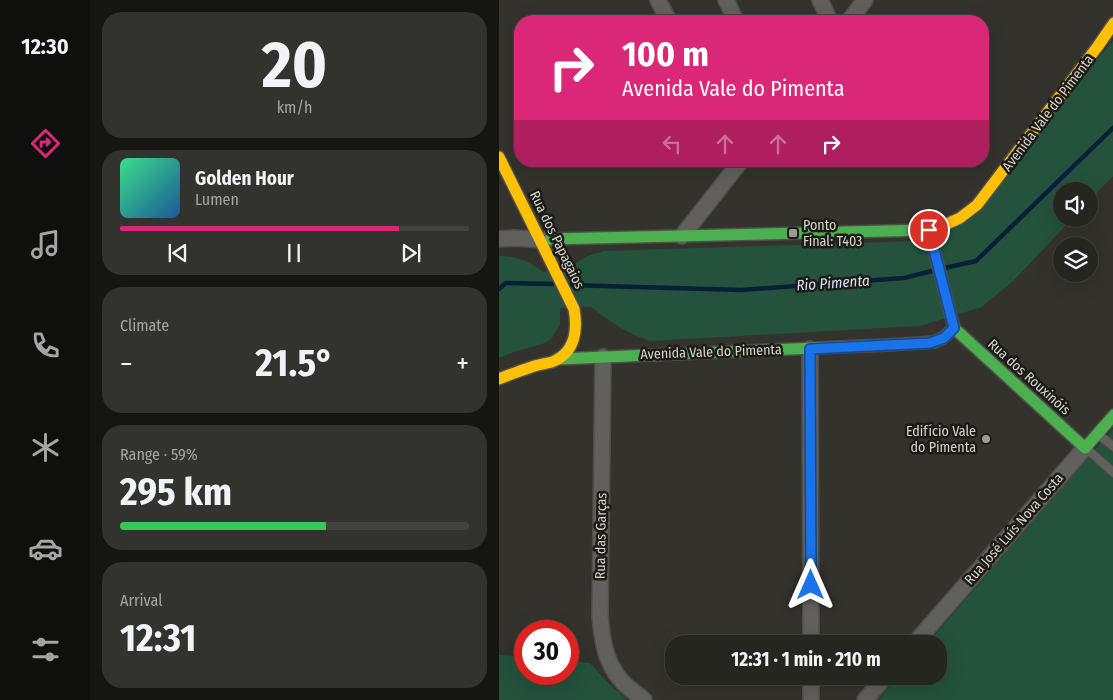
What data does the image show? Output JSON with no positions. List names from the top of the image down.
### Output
{
  "streets": {
    "street": [
      "Avenida Vale do Pimenta",
      "Rua dos Papagaios",
      "Rua dos Rouxinóis",
      "Rua José Luís Nova Costa",
      "Rua das Garças"
    ]
  },
  "crossings": [
    ["Avenida Vale do Pimenta", "Rua dos Papagaios"],
    ["Avenida Vale do Pimenta", "Rua dos Rouxinóis"],
    ["Avenida Vale do Pimenta", "Rua das Garças"],
    ["Rua dos Rouxinóis", "Rua José Luís Nova Costa"]
  ],
  "water": ["Rio Pimenta"],
  "places": {
    "transit": ["Ponto Final: T403"],
    "other": ["Edifício Vale do Pimenta"]
  },
  "page": {
    "tabs": "12:30",
    "tile": [
      ["20", "km/h"],
      "Climate",
      ["Range · 59%", "295 km"],
      ["Arrival", "12:31"]
    ],
    "turn": ["100 m", "Avenida Vale do Pimenta"],
    "song": ["Golden Hour", "Lumen"],
    "heat": ["−", "21.5°", "+"],
    "limit": "30",
    "trip": "12:31 · 1 min · 210 m"
  }
}
